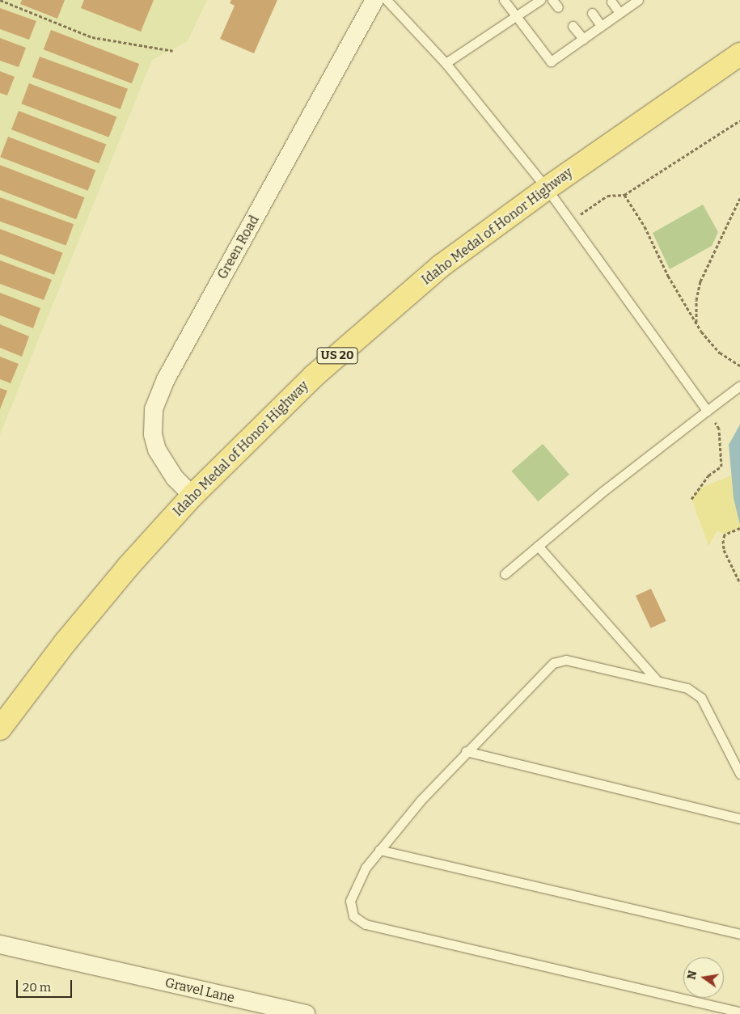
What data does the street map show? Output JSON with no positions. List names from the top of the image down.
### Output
{
  "streets": {
    "main road": ["Idaho Medal of Honor Highway", "US 20"],
    "street": ["Green Road", "Gravel Lane"]
  },
  "crossings": [
    ["Idaho Medal of Honor Highway", "Green Road"]
  ],
  "scale_bar": "20 m",
  "north": "left"
}
